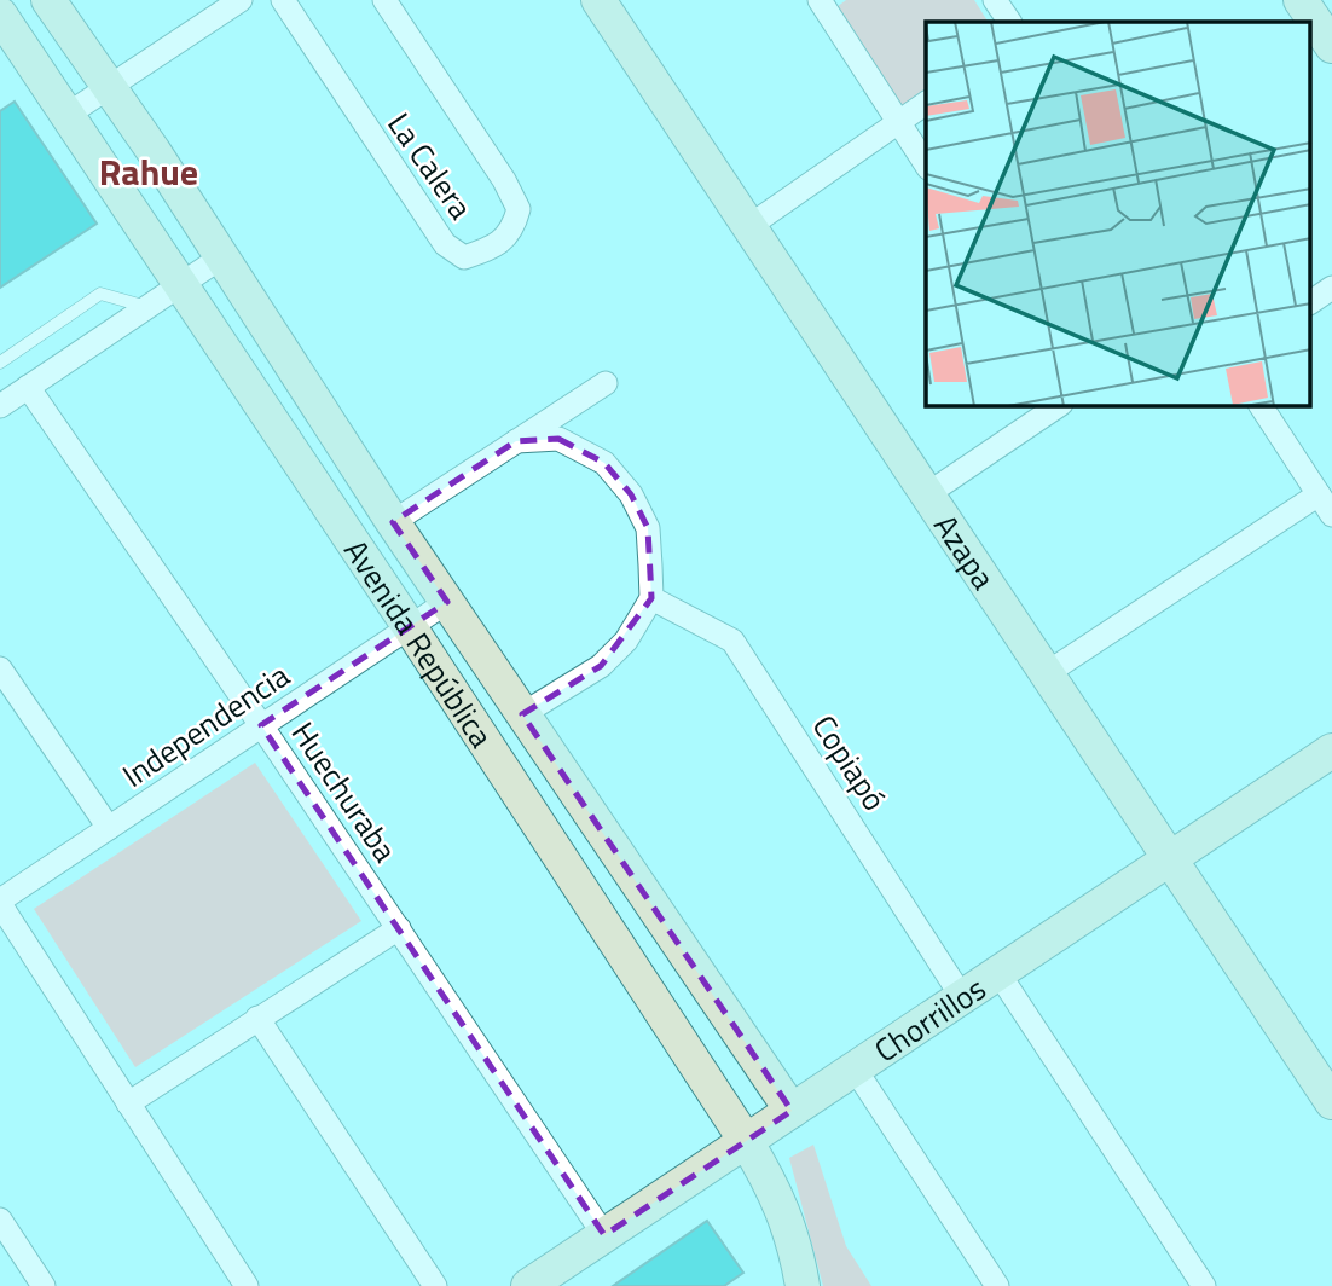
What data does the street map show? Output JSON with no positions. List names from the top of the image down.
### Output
{
  "streets": {
    "street": [
      "La Calera",
      "Azapa",
      "Avenida República",
      "Independencia",
      "Copiapó",
      "Huechuraba",
      "Chorrillos"
    ]
  },
  "crossings": [
    ["Azapa", "Chorrillos"],
    ["Avenida República", "Independencia"],
    ["Avenida República", "Copiapó"],
    ["Avenida República", "Chorrillos"],
    ["Independencia", "Copiapó"],
    ["Independencia", "Huechuraba"],
    ["Copiapó", "Chorrillos"],
    ["Huechuraba", "Chorrillos"]
  ],
  "districts": ["Rahue"]
}
